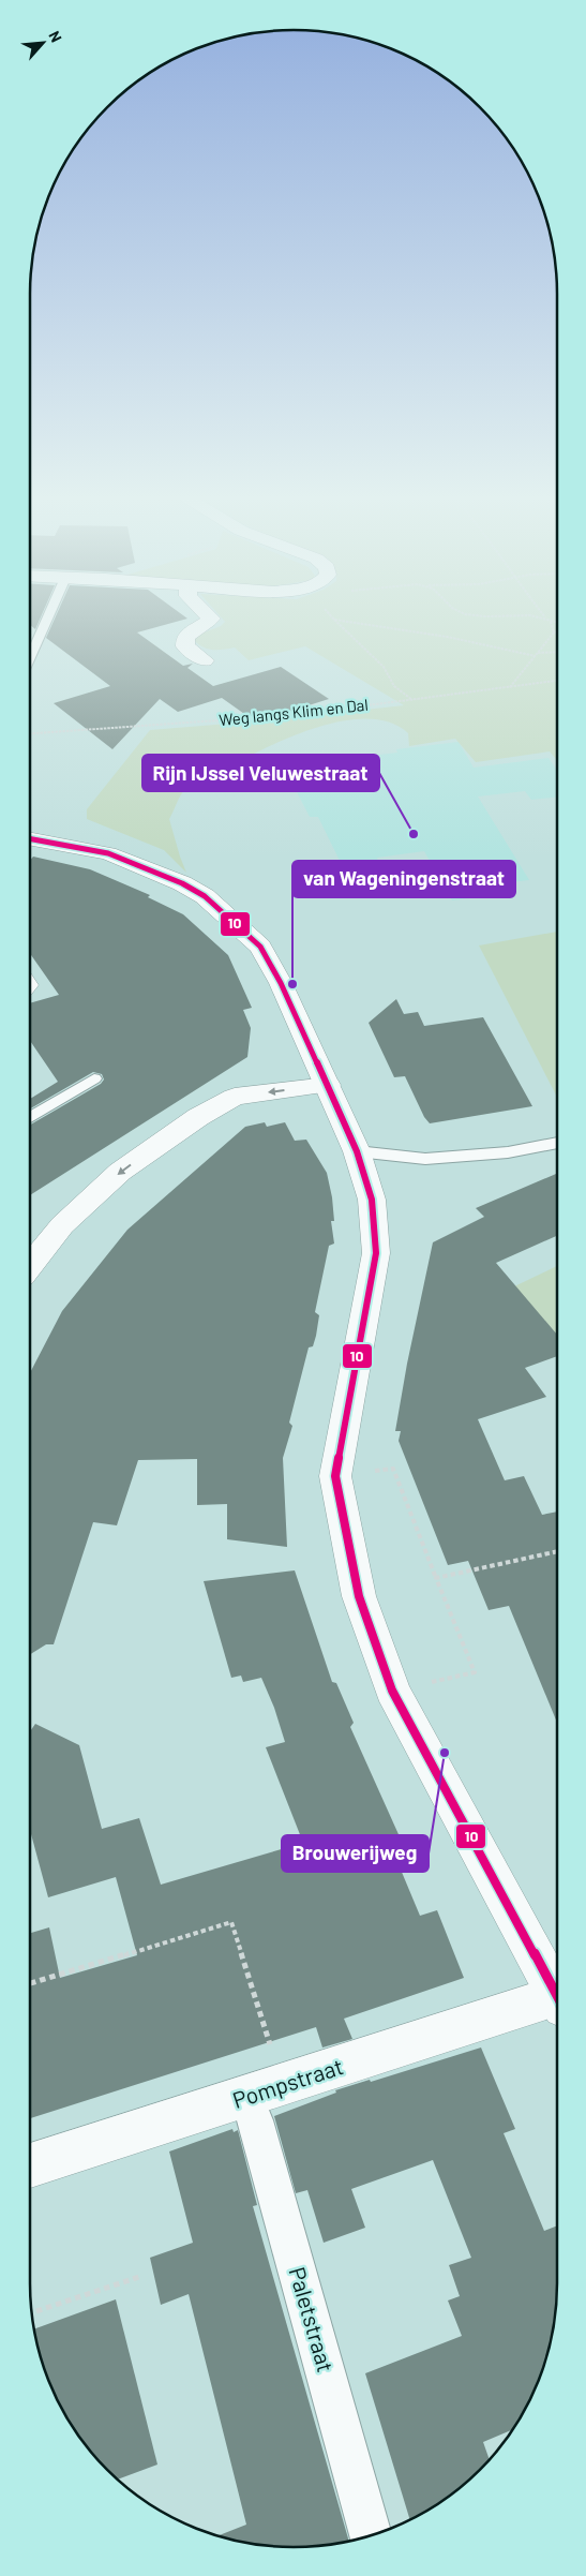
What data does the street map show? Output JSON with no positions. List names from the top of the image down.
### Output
{
  "streets": {
    "street": ["Pompstraat", "Paletstraat"],
    "path": ["Weg langs Klim en Dal"]
  },
  "crossings": [
    ["Pompstraat", "Paletstraat"]
  ],
  "places": ["Rijn IJssel Veluwestraat", "van Wageningenstraat", "Brouwerijweg"],
  "lines": ["transit line 10"],
  "north": "top right"
}
